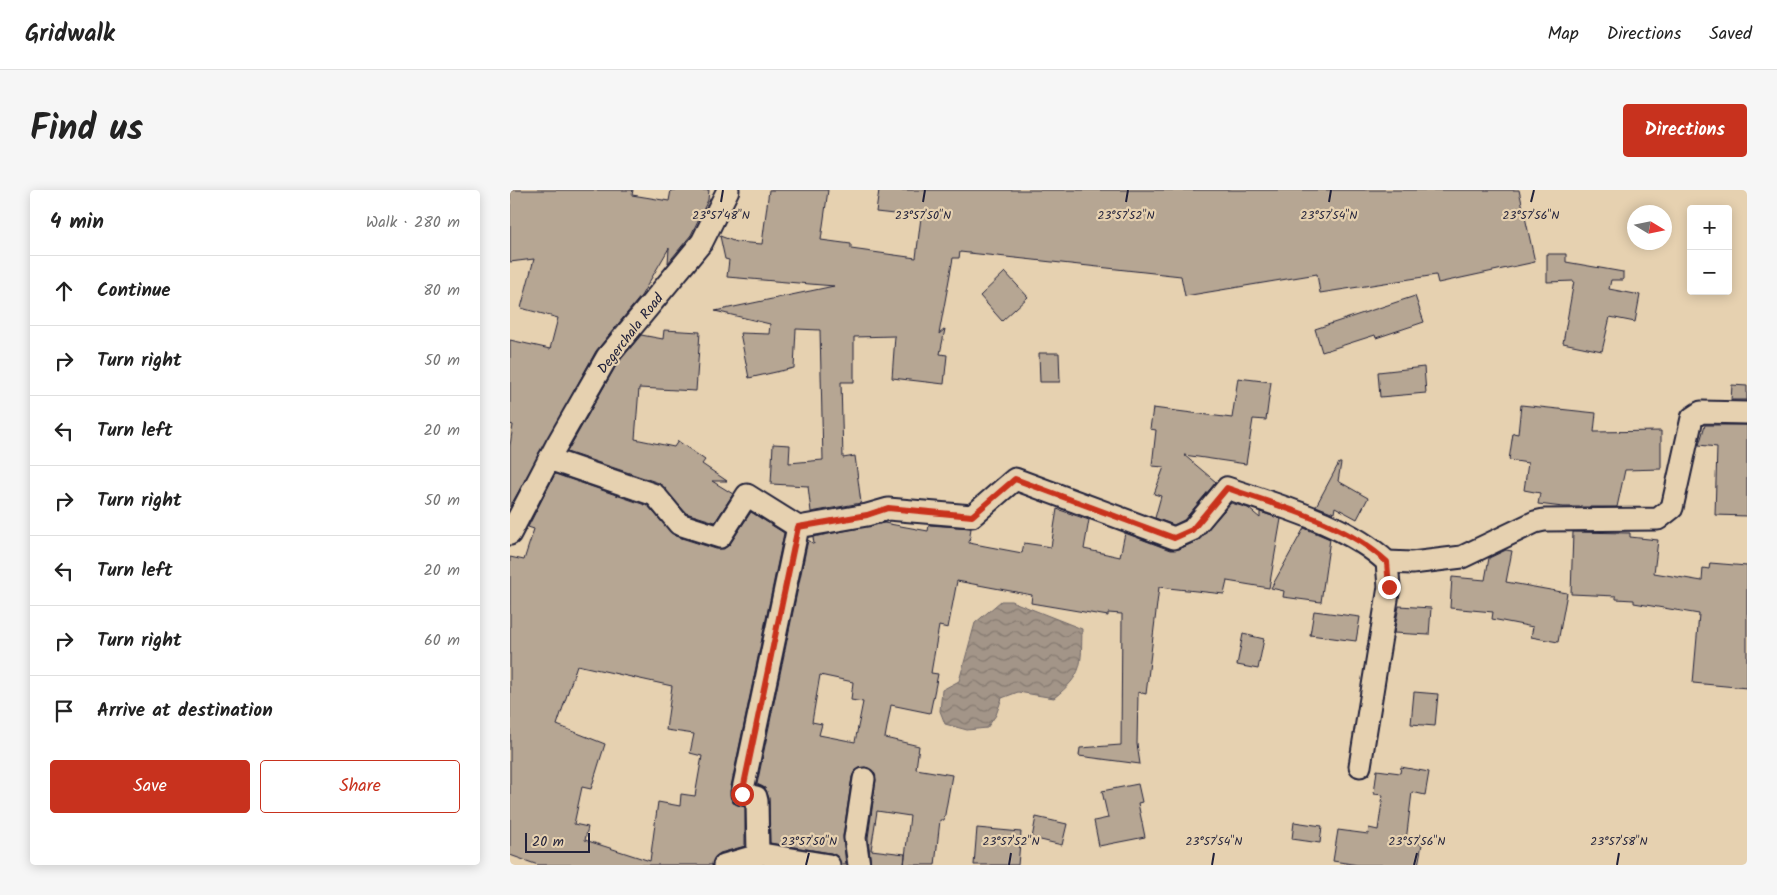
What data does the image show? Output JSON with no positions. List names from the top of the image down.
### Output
{
  "streets": {
    "street": ["Degerchala Road"]
  },
  "scale_bar": "20 m",
  "north": "right",
  "page": {
    "header": "Gridwalk",
    "nav": ["Map", "Directions", "Saved"],
    "title": "Find us",
    "buttons": [
      "Directions",
      ["Save", "Share"]
    ],
    "heading": ["4 min", "Walk · 280 m"],
    "map_buttons": ["+", "−"],
    "list": [
      ["Continue", "80 m"],
      ["Turn right", "50 m"],
      ["Turn left", "20 m"],
      ["Turn right", "50 m"],
      ["Turn left", "20 m"],
      ["Turn right", "60 m"],
      "Arrive at destination"
    ],
    "scale": "20 m"
  },
  "coordinates": [
    "23°57'48\"N",
    "23°57'50\"N",
    "23°57'52\"N",
    "23°57'54\"N",
    "23°57'56\"N",
    "23°57'58\"N"
  ]
}
